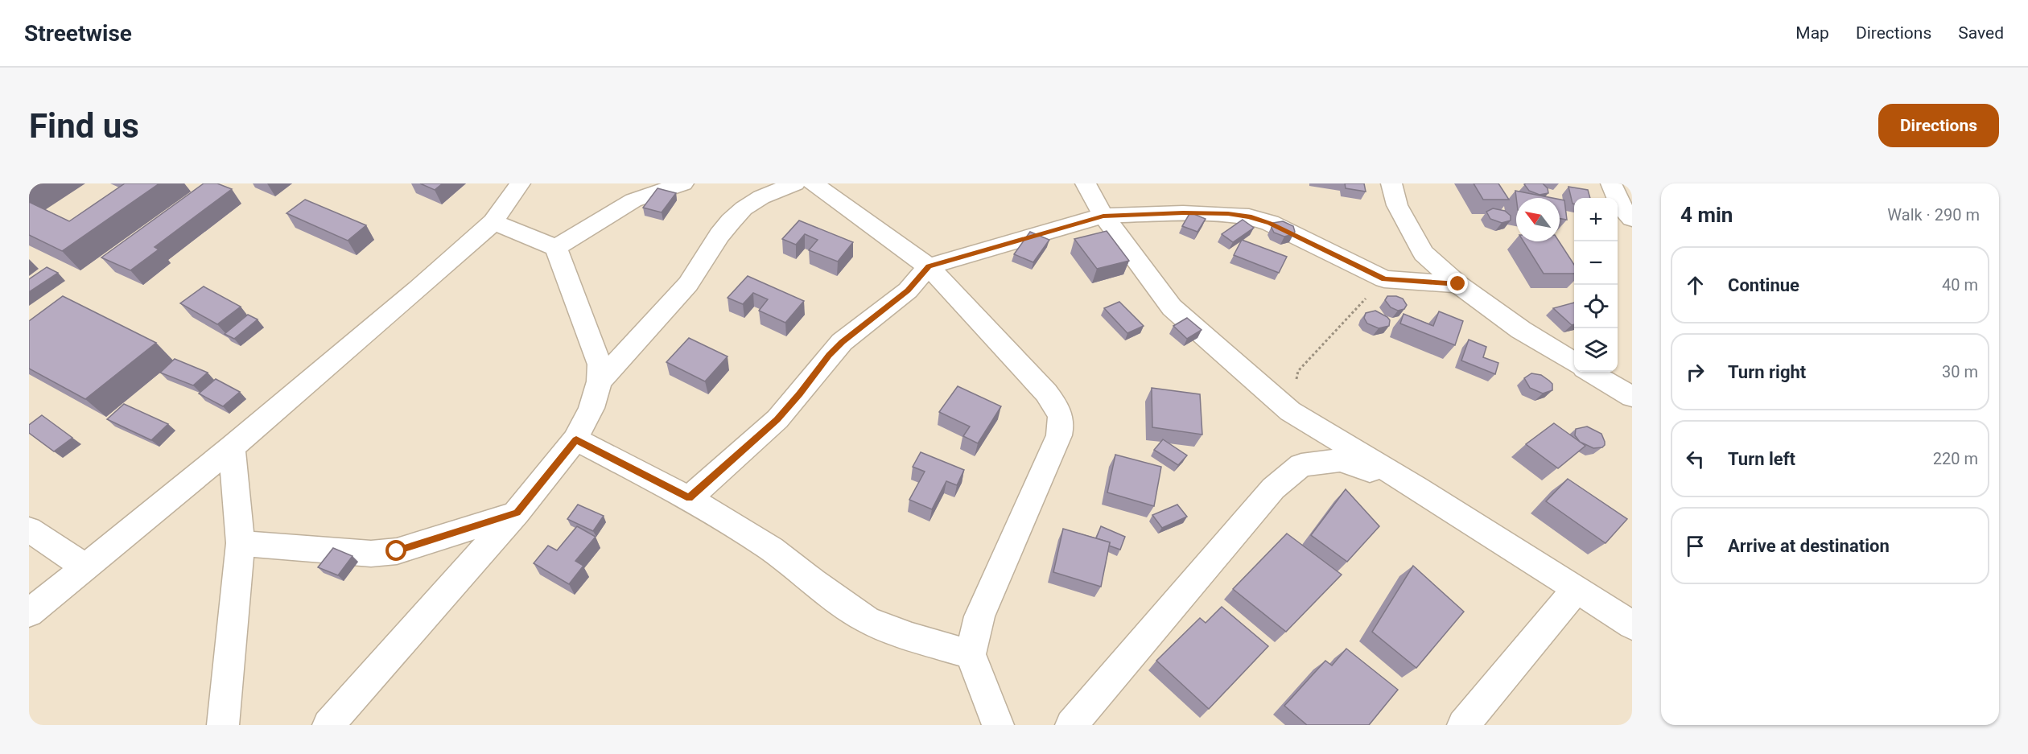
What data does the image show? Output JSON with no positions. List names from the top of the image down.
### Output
{
  "north": "top left",
  "page": {
    "header": "Streetwise",
    "nav": ["Map", "Directions", "Saved"],
    "buttons": "Directions",
    "title": "Find us",
    "heading": ["4 min", "Walk · 290 m"],
    "map_buttons": ["+", "−"],
    "list": [
      ["Continue", "40 m"],
      ["Turn right", "30 m"],
      ["Turn left", "220 m"],
      "Arrive at destination"
    ]
  }
}
